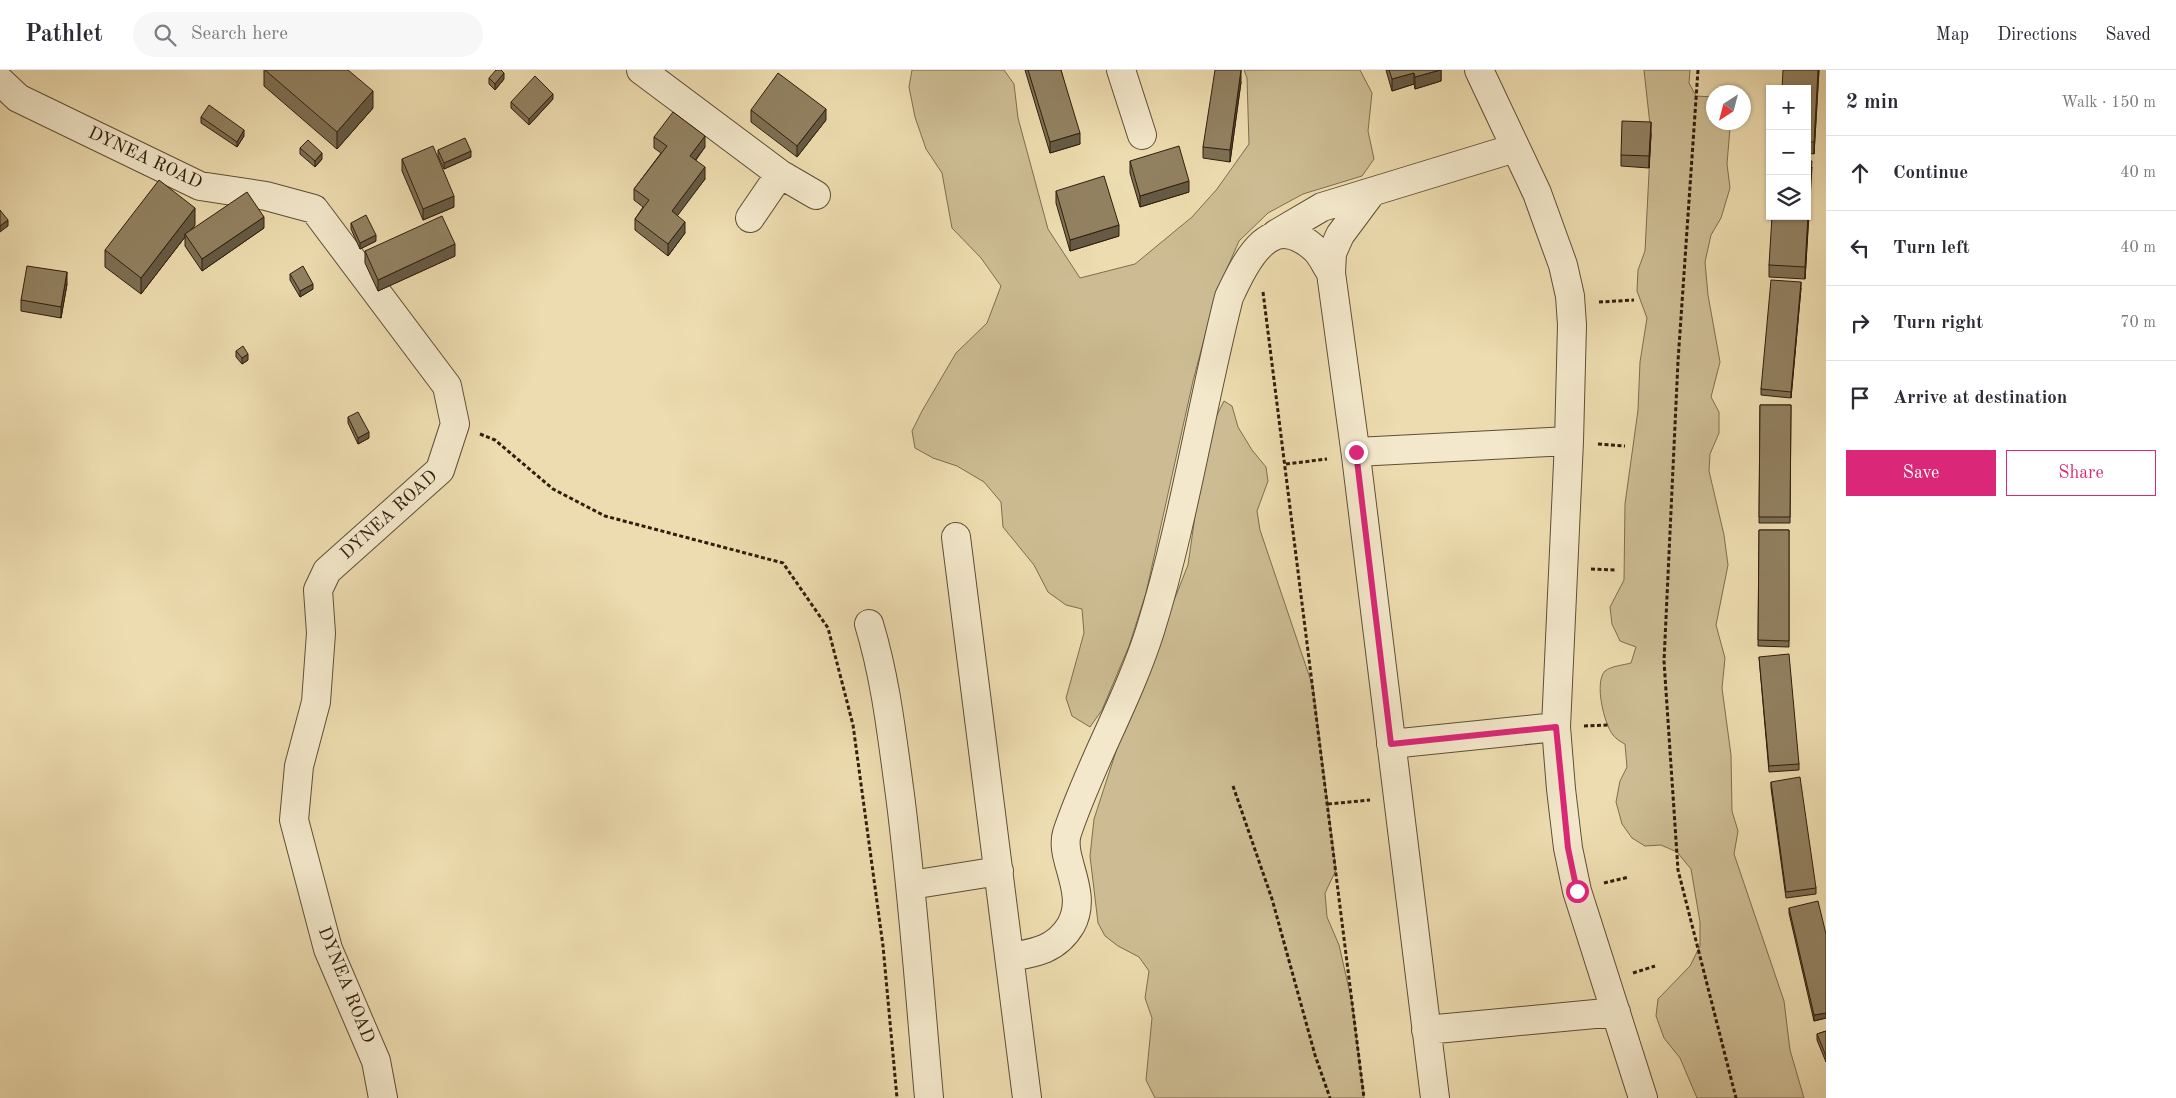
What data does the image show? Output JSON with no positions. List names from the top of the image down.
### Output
{
  "streets": {
    "street": ["DYNEA ROAD"]
  },
  "north": "bottom left",
  "page": {
    "header": "Pathlet",
    "search": "Search here",
    "nav": ["Map", "Directions", "Saved"],
    "heading": ["2 min", "Walk · 150 m"],
    "map_buttons": ["+", "−"],
    "list": [
      ["Continue", "40 m"],
      ["Turn left", "40 m"],
      ["Turn right", "70 m"],
      "Arrive at destination"
    ],
    "buttons": ["Save", "Share"]
  }
}
